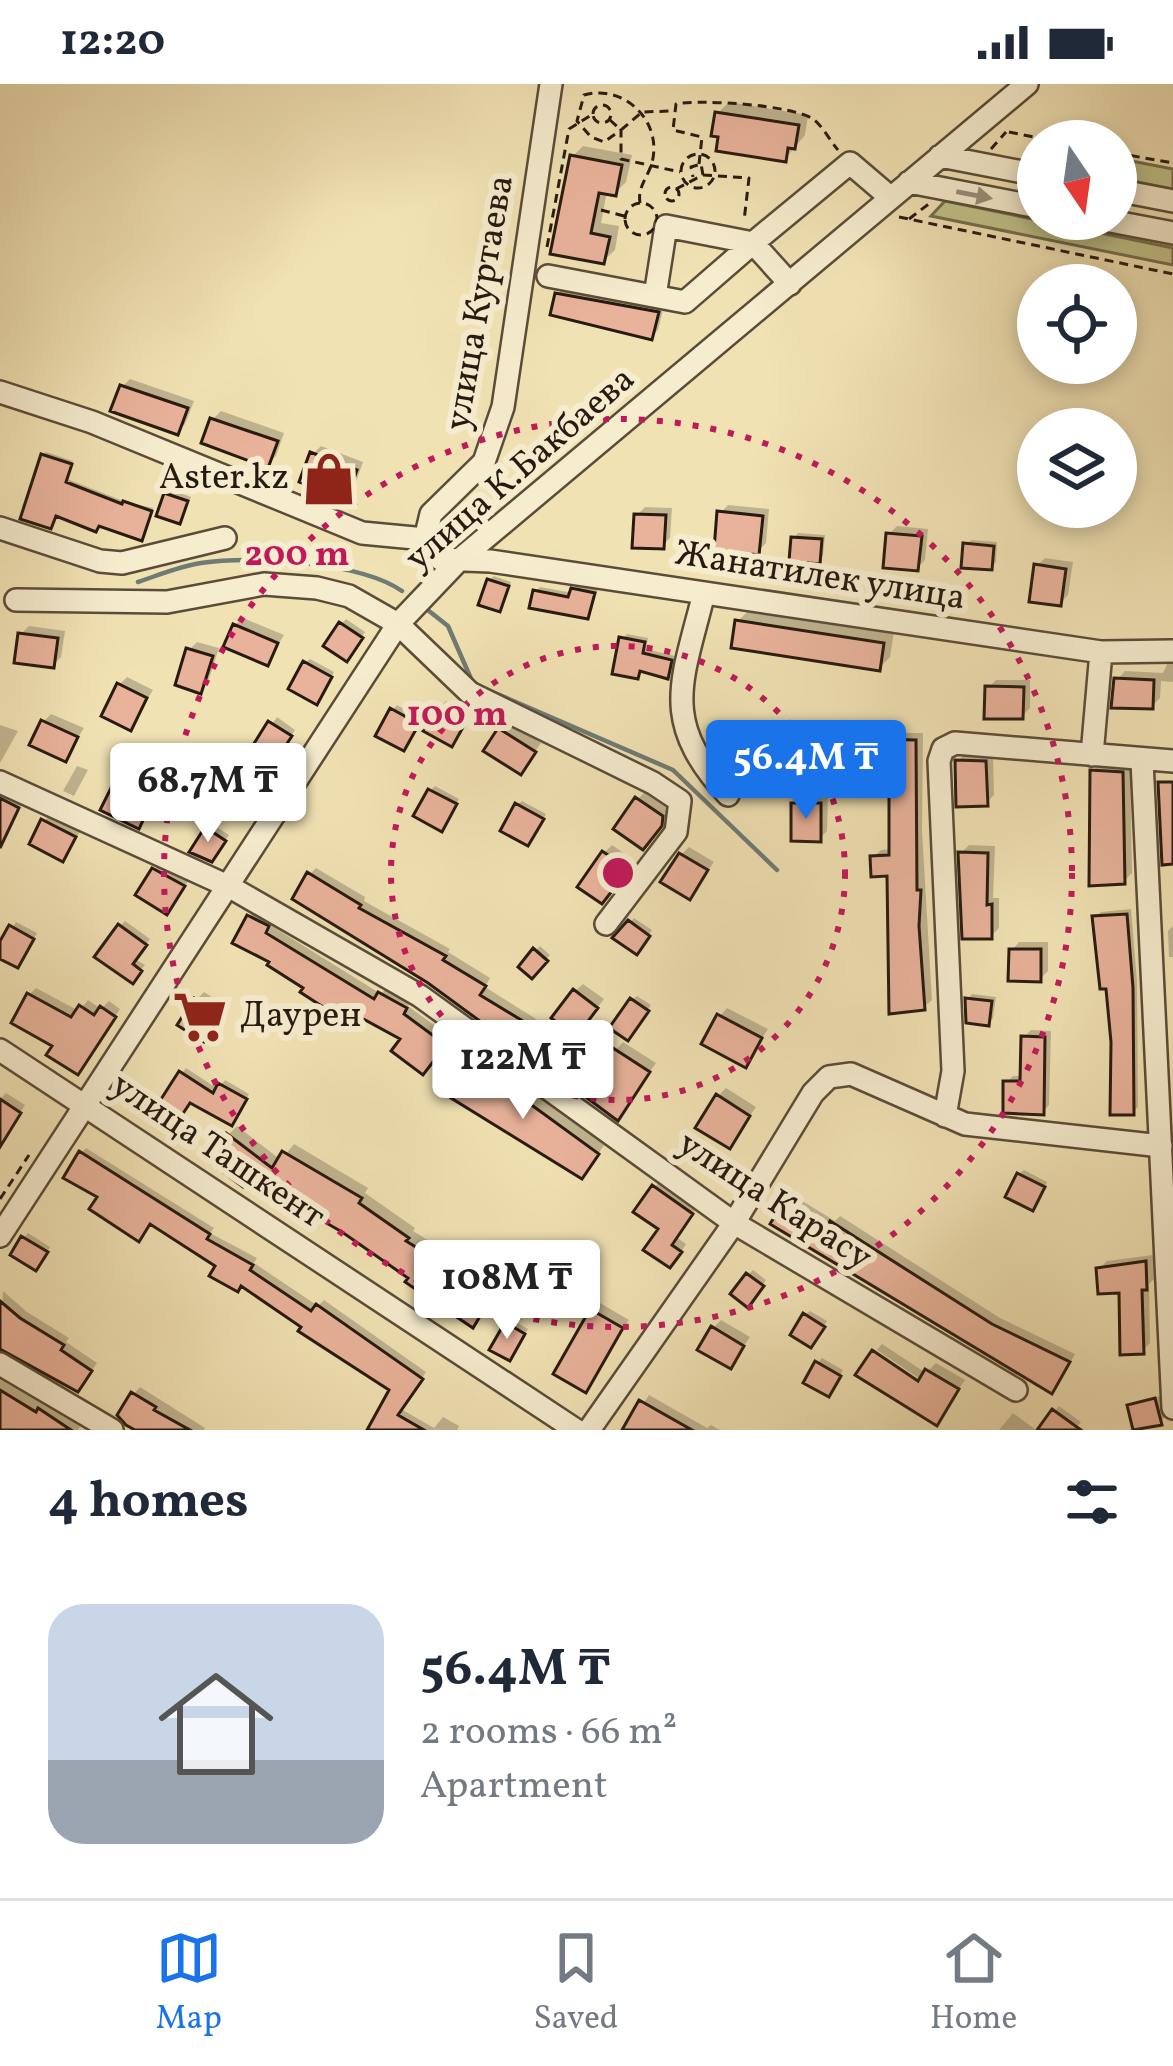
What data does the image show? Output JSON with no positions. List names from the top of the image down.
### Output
{
  "streets": {
    "street": [
      "улица Куртаева",
      "улица К.Бакбаева",
      "Жанатилек улица",
      "улица Ташкент",
      "улица Карасу"
    ]
  },
  "crossings": [
    ["улица К.Бакбаева", "Жанатилек улица"],
    ["улица К.Бакбаева", "улица Ташкент"],
    ["улица К.Бакбаева", "улица Карасу"]
  ],
  "places": {
    "shop": ["Aster.kz"],
    "supermarket": ["Даурен"]
  },
  "north": "bottom",
  "page": {
    "status": "12:20",
    "price": [
      "56.4M ₸",
      "68.7M ₸",
      "122M ₸",
      "108M ₸"
    ],
    "heading": "4 homes",
    "list": [
      {
        "name": "56.4M ₸",
        "note": "2 rooms · 66 m² · Apartment"
      }
    ],
    "tabs": ["Map", "Saved", "Home"]
  },
  "rings": ["200 m", "100 m"]
}
